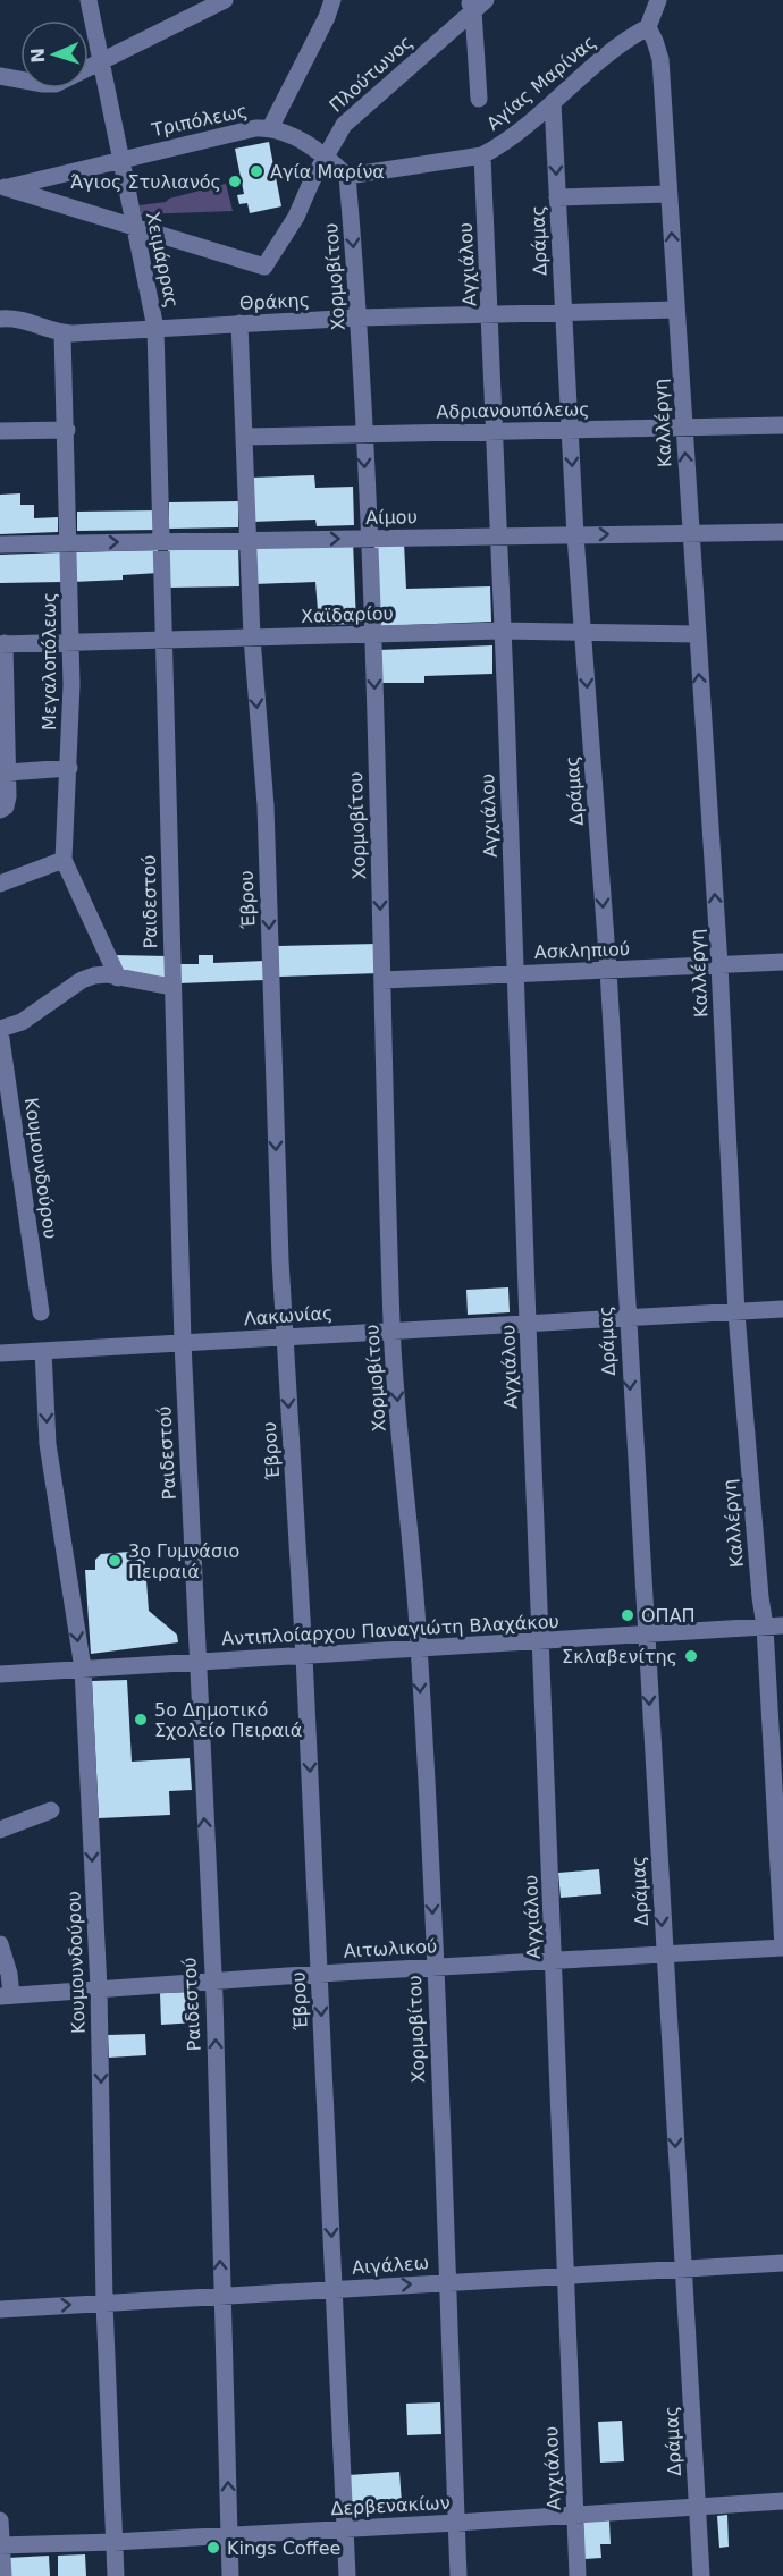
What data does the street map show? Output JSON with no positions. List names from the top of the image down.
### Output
{
  "streets": {
    "street": [
      "Πλούτωνος",
      "Αγίας Μαρίνας",
      "Τριπόλεως",
      "Δράμας",
      "Χειμάρρας",
      "Αγχιάλου",
      "Χορμοβίτου",
      "Θράκης",
      "Αδριανουπόλεως",
      "Καλλέργη",
      "Αίμου",
      "Χαϊδαρίου",
      "Μεγαλοπόλεως",
      "Έβρου",
      "Ραιδεστού",
      "Ασκληπιού",
      "Κουμουνδούρου",
      "Λακωνίας",
      "Αντιπλοίαρχου Παναγιώτη Βλαχάκου",
      "Αιτωλικού",
      "Αιγάλεω",
      "Δερβενακίων"
    ]
  },
  "crossings": [
    ["Πλούτωνος", "Χειμάρρας"],
    ["Αγίας Μαρίνας", "Δράμας"],
    ["Αγίας Μαρίνας", "Αγχιάλου"],
    ["Αγίας Μαρίνας", "Χορμοβίτου"],
    ["Αγίας Μαρίνας", "Καλλέργη"],
    ["Τριπόλεως", "Χειμάρρας"],
    ["Δράμας", "Θράκης"],
    ["Δράμας", "Αδριανουπόλεως"],
    ["Δράμας", "Αίμου"],
    ["Δράμας", "Χαϊδαρίου"],
    ["Δράμας", "Ασκληπιού"],
    ["Δράμας", "Λακωνίας"],
    ["Δράμας", "Αντιπλοίαρχου Παναγιώτη Βλαχάκου"],
    ["Δράμας", "Αιτωλικού"],
    ["Δράμας", "Αιγάλεω"],
    ["Δράμας", "Δερβενακίων"],
    ["Χειμάρρας", "Θράκης"],
    ["Χειμάρρας", "Ραιδεστού"],
    ["Αγχιάλου", "Θράκης"],
    ["Αγχιάλου", "Αδριανουπόλεως"],
    ["Αγχιάλου", "Αίμου"],
    ["Αγχιάλου", "Χαϊδαρίου"],
    ["Αγχιάλου", "Ασκληπιού"],
    ["Αγχιάλου", "Λακωνίας"],
    ["Αγχιάλου", "Αντιπλοίαρχου Παναγιώτη Βλαχάκου"],
    ["Αγχιάλου", "Αιτωλικού"],
    ["Αγχιάλου", "Αιγάλεω"],
    ["Αγχιάλου", "Δερβενακίων"],
    ["Χορμοβίτου", "Θράκης"],
    ["Χορμοβίτου", "Αδριανουπόλεως"],
    ["Χορμοβίτου", "Αίμου"],
    ["Χορμοβίτου", "Χαϊδαρίου"],
    ["Χορμοβίτου", "Ασκληπιού"],
    ["Χορμοβίτου", "Λακωνίας"],
    ["Χορμοβίτου", "Αντιπλοίαρχου Παναγιώτη Βλαχάκου"],
    ["Χορμοβίτου", "Αιτωλικού"],
    ["Χορμοβίτου", "Αιγάλεω"],
    ["Χορμοβίτου", "Δερβενακίων"],
    ["Θράκης", "Καλλέργη"],
    ["Θράκης", "Μεγαλοπόλεως"],
    ["Θράκης", "Έβρου"],
    ["Θράκης", "Ραιδεστού"],
    ["Αδριανουπόλεως", "Καλλέργη"],
    ["Αδριανουπόλεως", "Έβρου"],
    ["Καλλέργη", "Αίμου"],
    ["Καλλέργη", "Χαϊδαρίου"],
    ["Καλλέργη", "Ασκληπιού"],
    ["Καλλέργη", "Λακωνίας"],
    ["Καλλέργη", "Αντιπλοίαρχου Παναγιώτη Βλαχάκου"],
    ["Καλλέργη", "Αιτωλικού"],
    ["Αίμου", "Μεγαλοπόλεως"],
    ["Αίμου", "Έβρου"],
    ["Αίμου", "Ραιδεστού"],
    ["Χαϊδαρίου", "Μεγαλοπόλεως"],
    ["Χαϊδαρίου", "Έβρου"],
    ["Χαϊδαρίου", "Ραιδεστού"],
    ["Έβρου", "Λακωνίας"],
    ["Έβρου", "Αντιπλοίαρχου Παναγιώτη Βλαχάκου"],
    ["Έβρου", "Αιτωλικού"],
    ["Έβρου", "Αιγάλεω"],
    ["Έβρου", "Δερβενακίων"],
    ["Ραιδεστού", "Λακωνίας"],
    ["Ραιδεστού", "Αντιπλοίαρχου Παναγιώτη Βλαχάκου"],
    ["Ραιδεστού", "Αιτωλικού"],
    ["Ραιδεστού", "Αιγάλεω"],
    ["Ραιδεστού", "Δερβενακίων"],
    ["Κουμουνδούρου", "Λακωνίας"],
    ["Κουμουνδούρου", "Αντιπλοίαρχου Παναγιώτη Βλαχάκου"],
    ["Κουμουνδούρου", "Αιτωλικού"],
    ["Κουμουνδούρου", "Αιγάλεω"],
    ["Κουμουνδούρου", "Δερβενακίων"]
  ],
  "one_way": [
    "Δράμας",
    "Χορμοβίτου",
    "Αίμου",
    "Έβρου",
    "Ραιδεστού",
    "Κουμουνδούρου"
  ],
  "places": [
    "Αγία Μαρίνα",
    "Άγιος Στυλιανός",
    "3ο Γυμνάσιο Πειραιά",
    "ΟΠΑΠ",
    "Σκλαβενίτης",
    "5ο Δημοτικό Σχολείο Πειραιά",
    "Kings Coffee"
  ],
  "north": "left"
}
